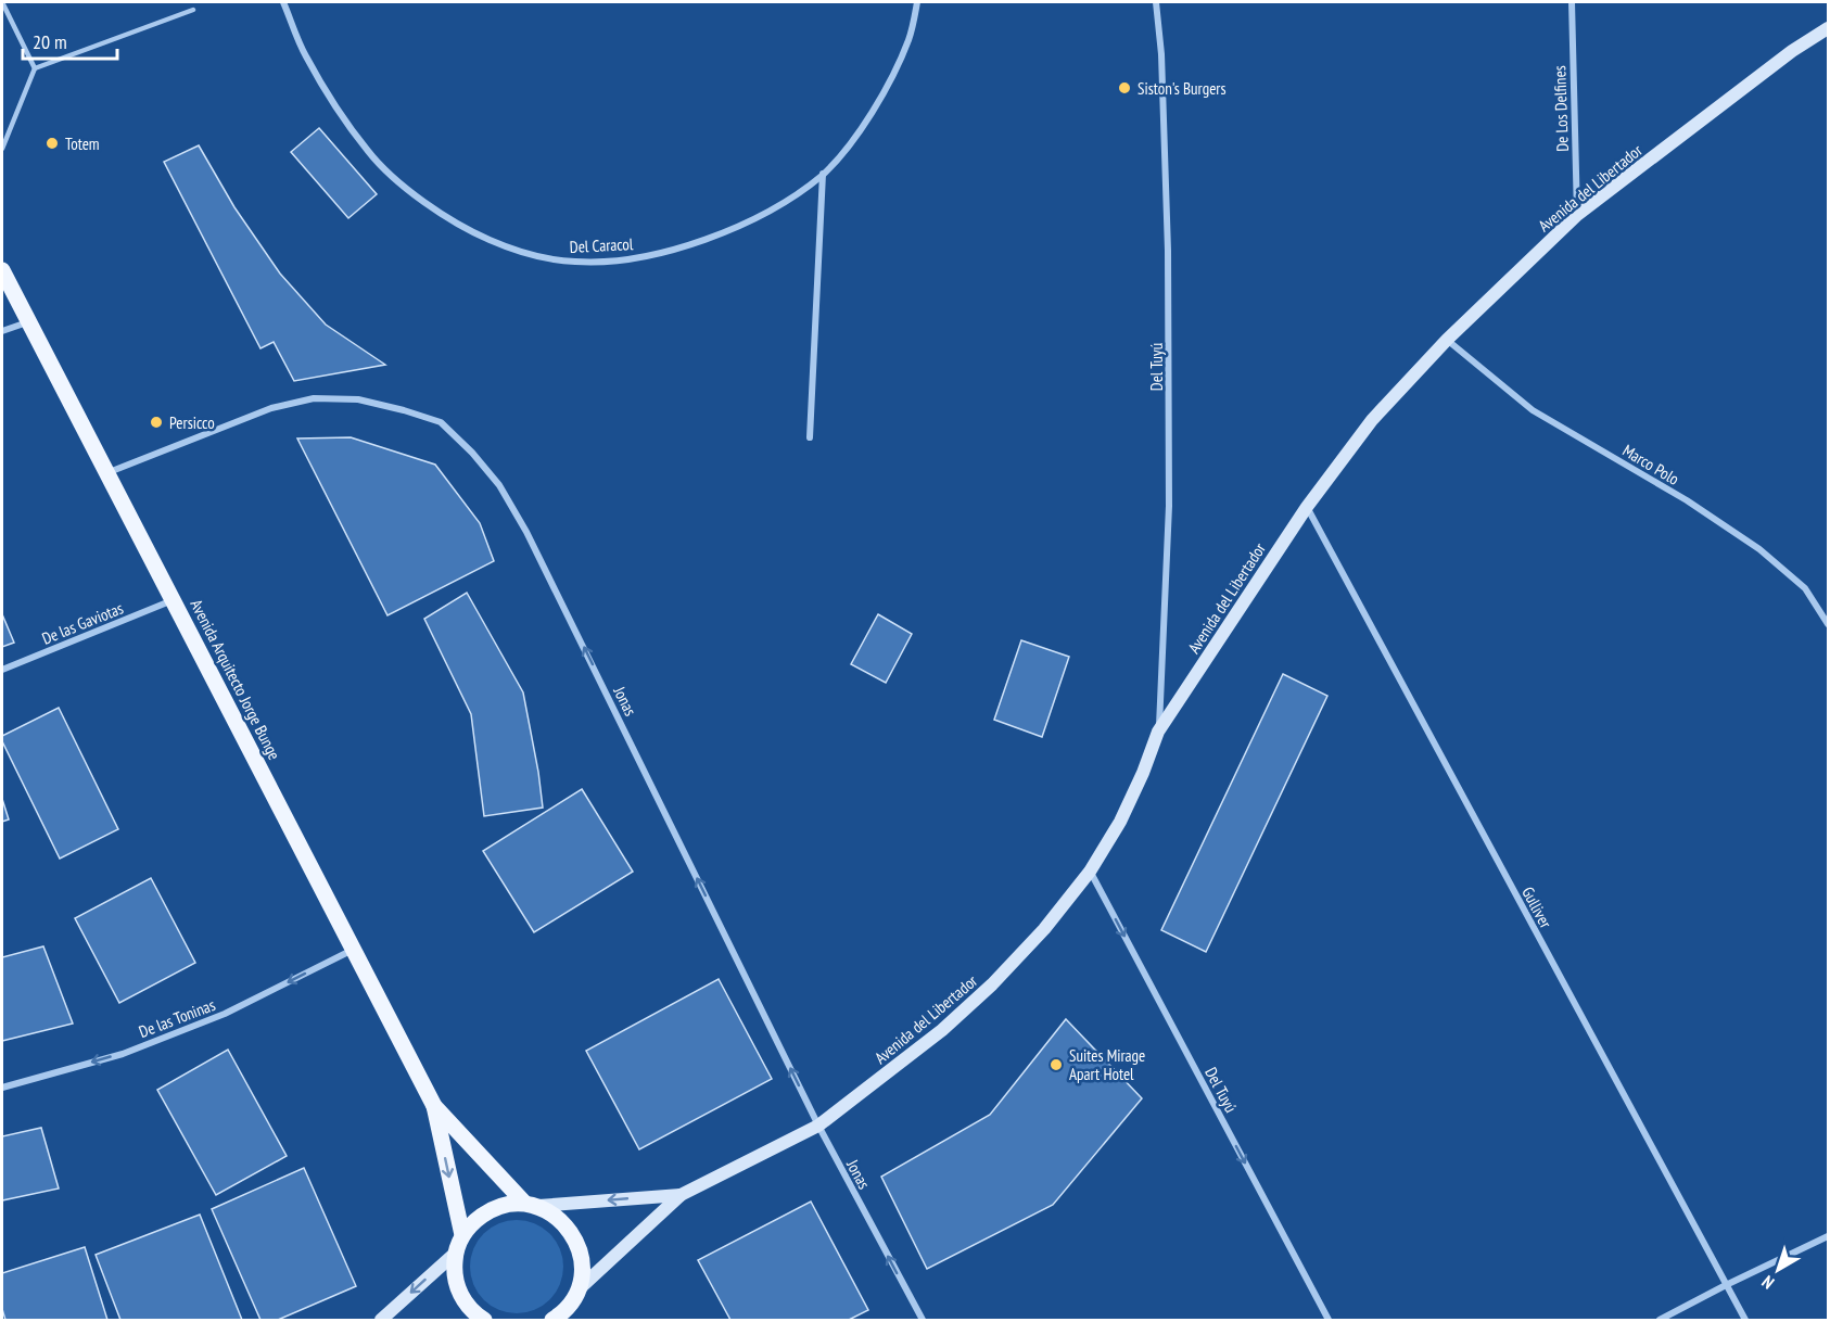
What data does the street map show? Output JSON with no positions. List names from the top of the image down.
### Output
{
  "streets": {
    "main road": ["Avenida del Libertador", "Avenida Arquitecto Jorge Bunge"],
    "street": [
      "De Los Delfines",
      "Del Caracol",
      "Del Tuyú",
      "Marco Polo",
      "De las Gaviotas",
      "Jonas",
      "Gulliver",
      "De las Toninas"
    ]
  },
  "crossings": [
    ["De Los Delfines", "Avenida del Libertador"],
    ["Avenida del Libertador", "Del Tuyú"],
    ["Avenida del Libertador", "Marco Polo"],
    ["Avenida del Libertador", "Avenida Arquitecto Jorge Bunge"],
    ["Avenida del Libertador", "Jonas"],
    ["Avenida del Libertador", "Gulliver"],
    ["De las Gaviotas", "Avenida Arquitecto Jorge Bunge"],
    ["Avenida Arquitecto Jorge Bunge", "Jonas"],
    ["Avenida Arquitecto Jorge Bunge", "De las Toninas"]
  ],
  "one_way": ["Del Tuyú", "Jonas", "De las Toninas"],
  "places": [
    "Siston's Burgers",
    "Totem",
    "Persicco",
    "Suites Mirage Apart Hotel"
  ],
  "scale_bar": "20 m",
  "north": "bottom left"
}
